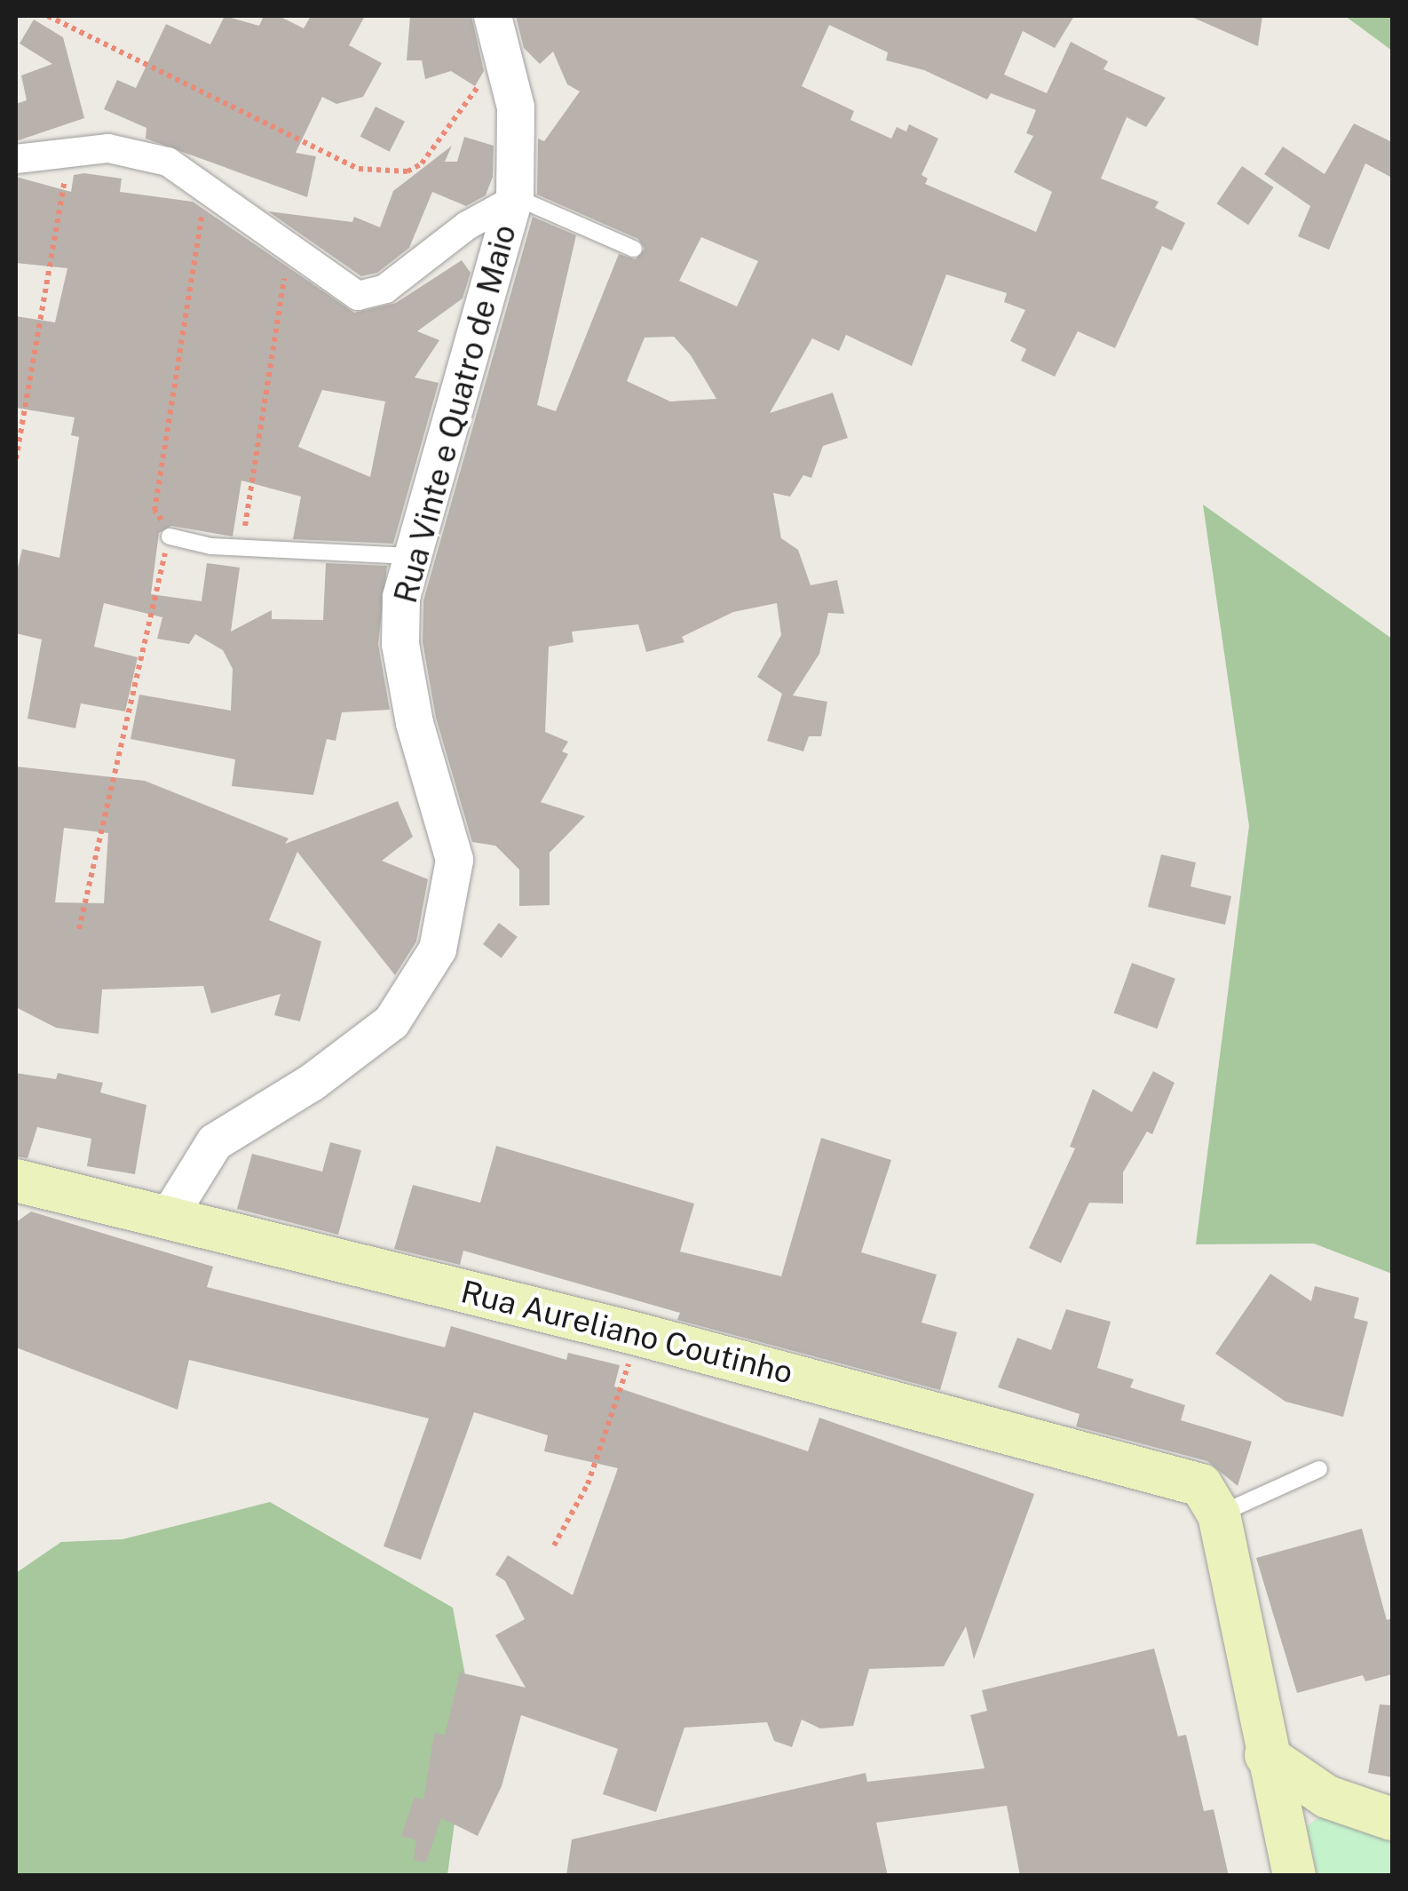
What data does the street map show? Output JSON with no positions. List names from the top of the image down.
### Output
{
  "streets": {
    "main road": ["Rua Aureliano Coutinho"],
    "street": ["Rua Vinte e Quatro de Maio"]
  },
  "crossings": [
    ["Rua Vinte e Quatro de Maio", "Rua Aureliano Coutinho"]
  ]
}
